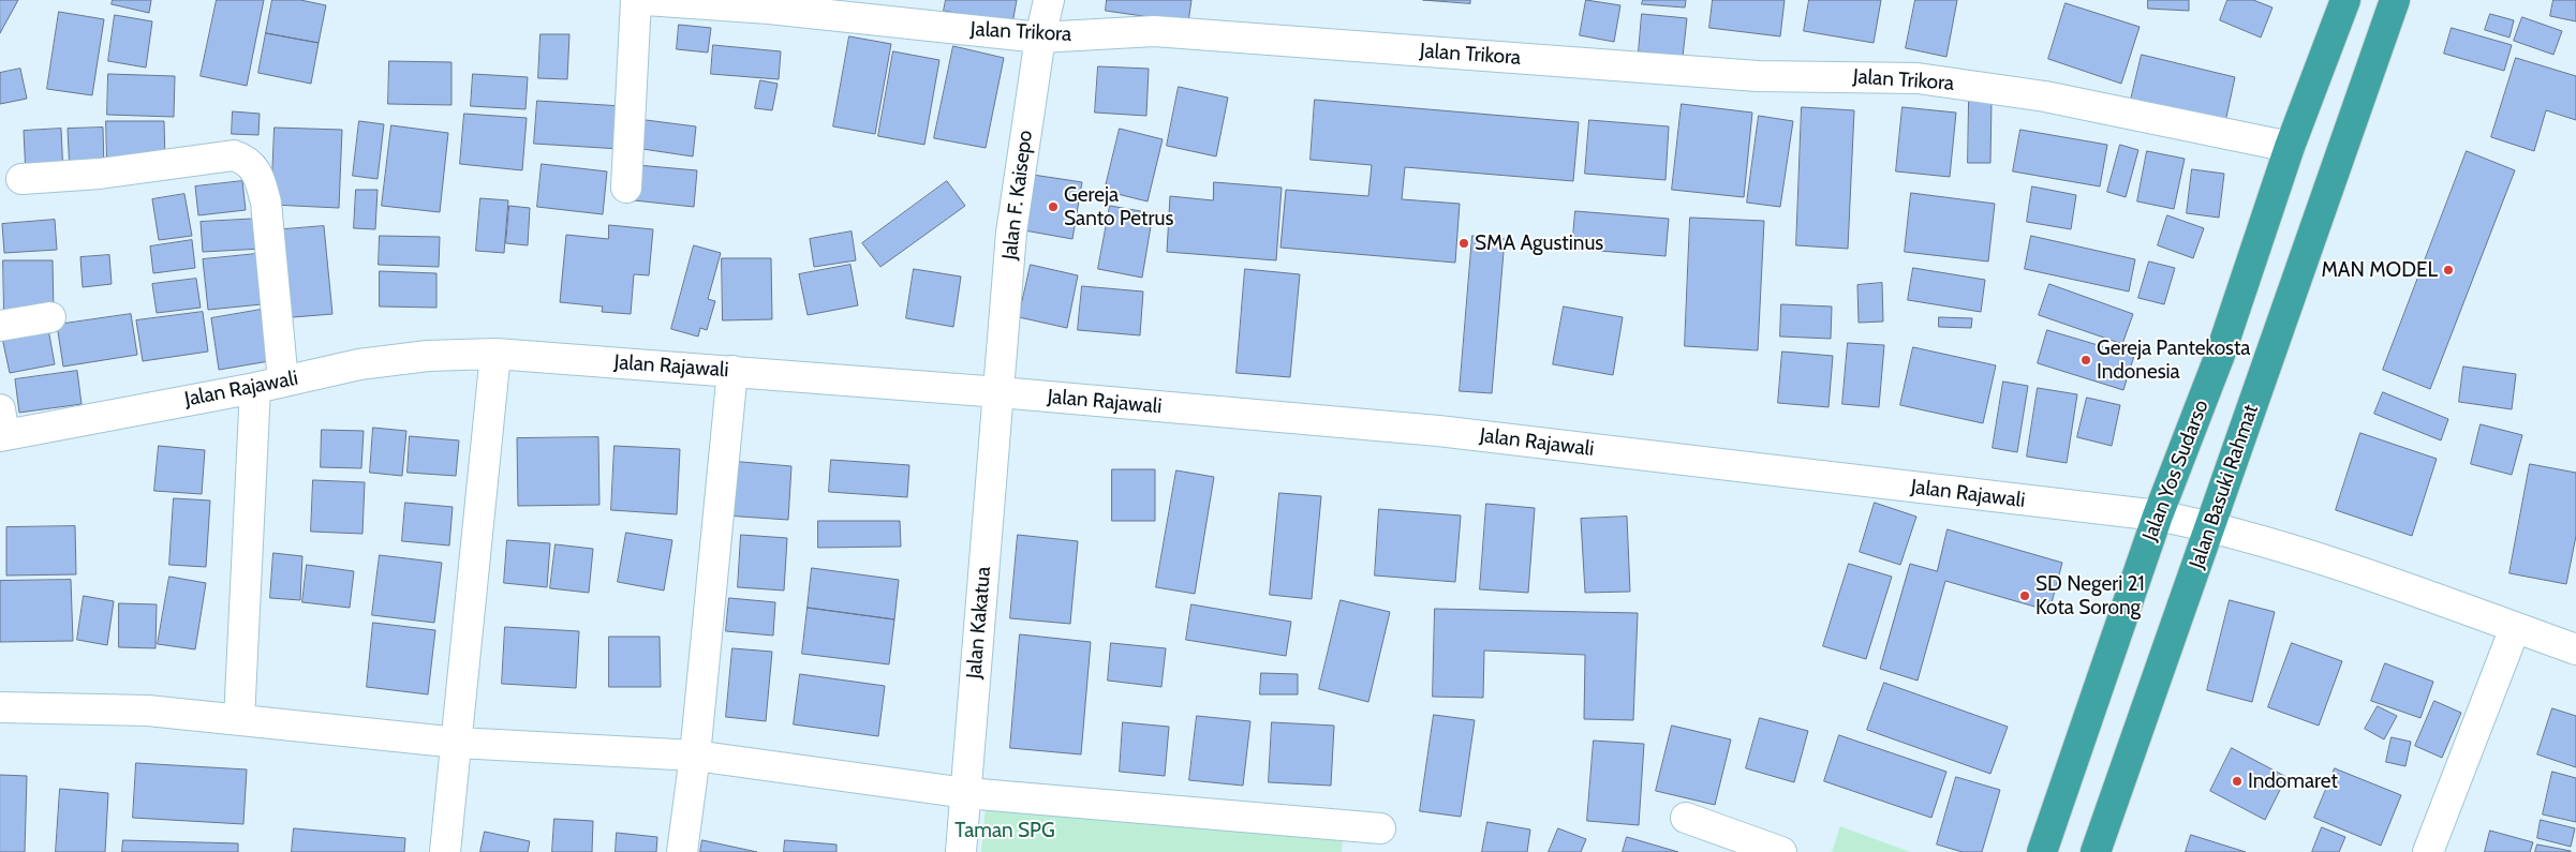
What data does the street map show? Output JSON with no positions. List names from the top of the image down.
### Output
{
  "streets": {
    "highway": ["Jalan Yos Sudarso", "Jalan Basuki Rahmat"],
    "street": [
      "Jalan Trikora",
      "Jalan F. Kaisepo",
      "Jalan Rajawali",
      "Jalan Kakatua"
    ]
  },
  "crossings": [
    ["Jalan Trikora", "Jalan F. Kaisepo"],
    ["Jalan Trikora", "Jalan Yos Sudarso"],
    ["Jalan F. Kaisepo", "Jalan Rajawali"],
    ["Jalan F. Kaisepo", "Jalan Kakatua"],
    ["Jalan Rajawali", "Jalan Yos Sudarso"],
    ["Jalan Rajawali", "Jalan Basuki Rahmat"],
    ["Jalan Rajawali", "Jalan Kakatua"]
  ],
  "parks": ["Taman SPG"],
  "places": [
    "Gereja Santo Petrus",
    "SMA Agustinus",
    "MAN MODEL",
    "Gereja Pantekosta Indonesia",
    "SD Negeri 21 Kota Sorong",
    "Indomaret"
  ]
}
